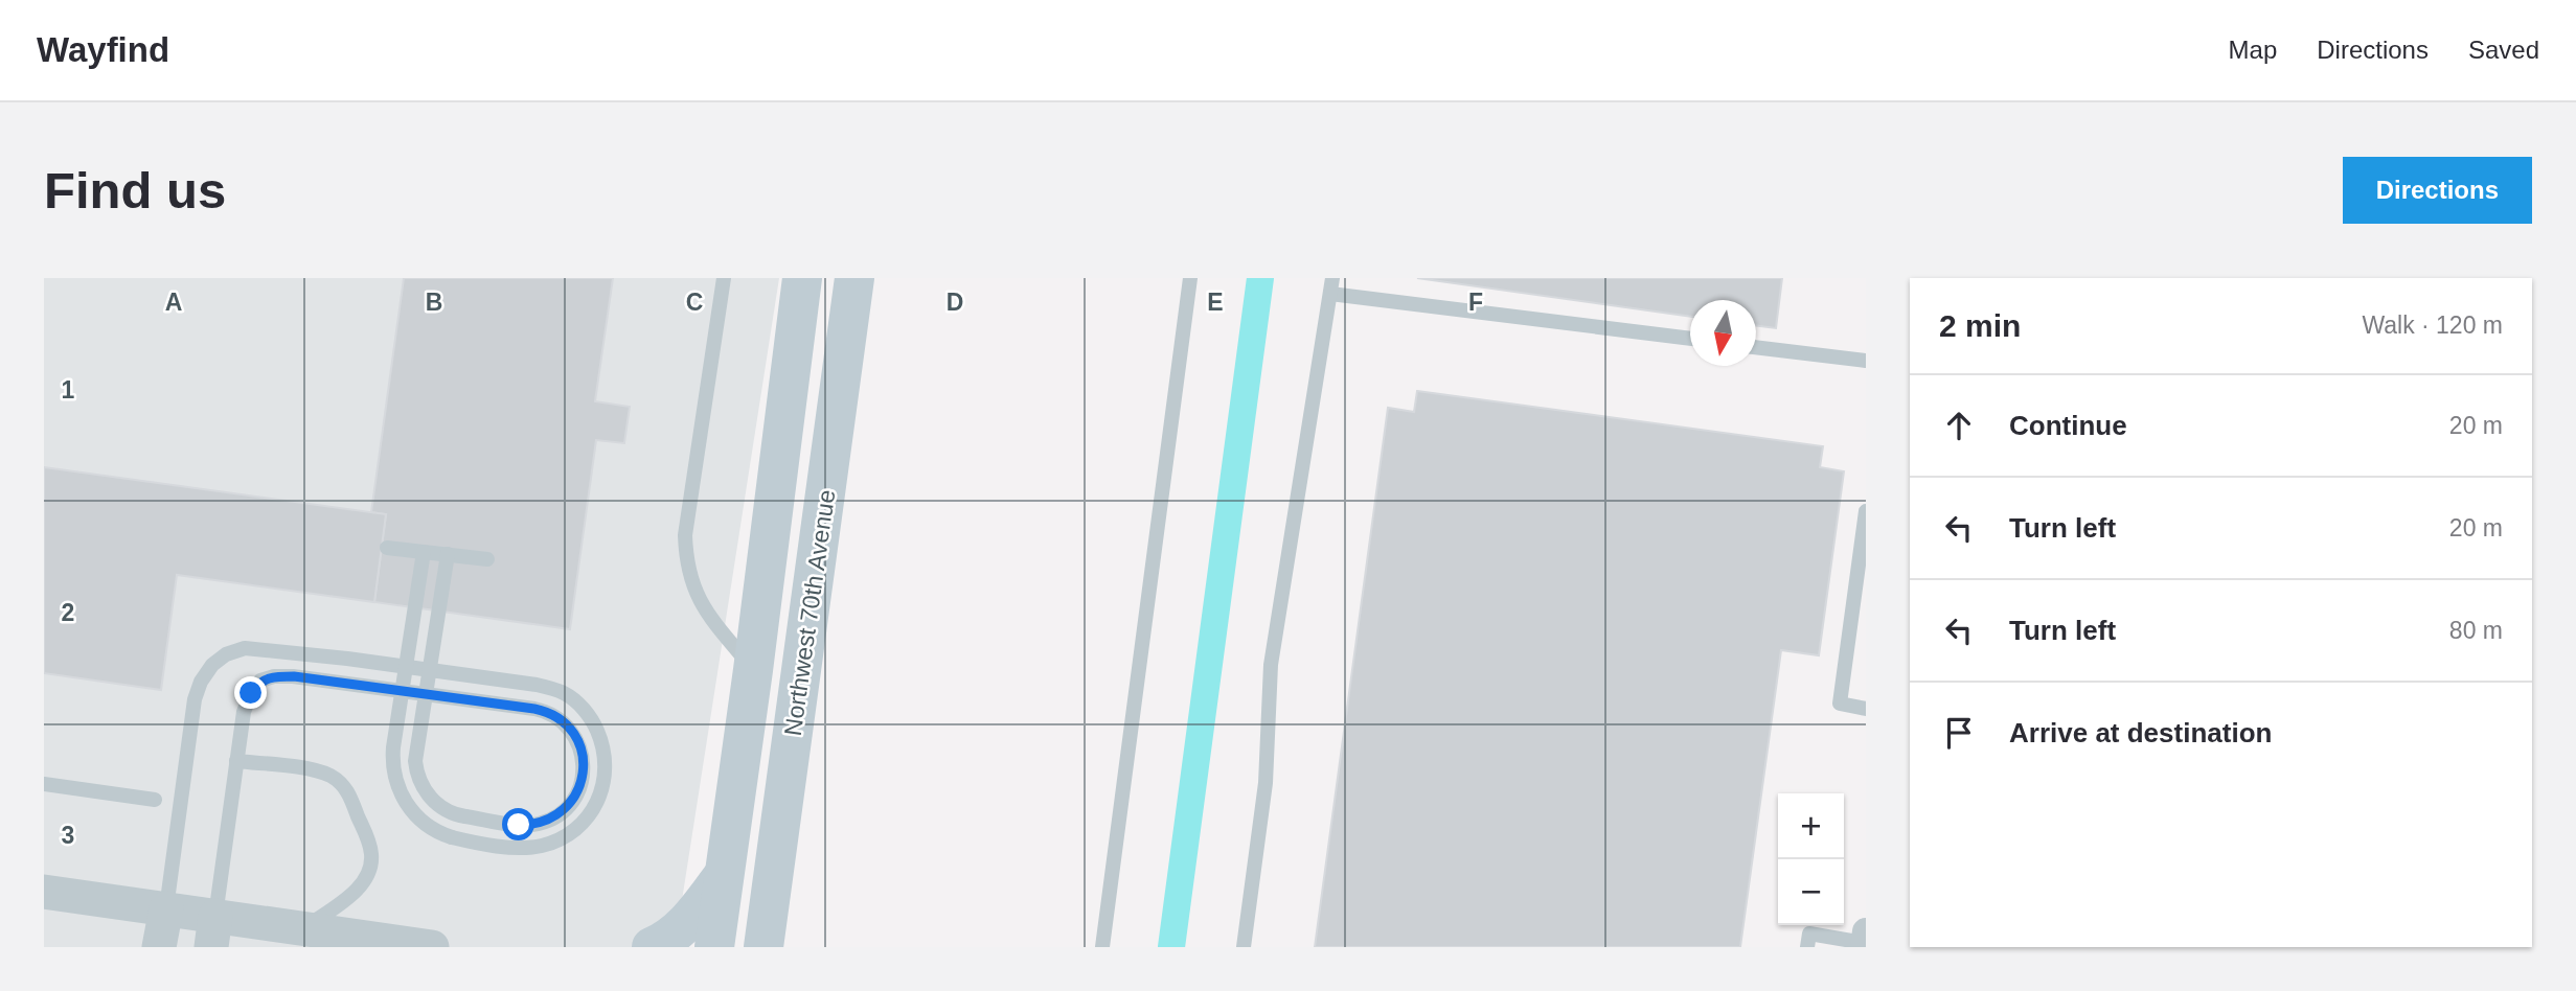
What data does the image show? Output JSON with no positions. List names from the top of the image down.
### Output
{
  "streets": {
    "main road": ["Northwest 70th Avenue"]
  },
  "north": "bottom",
  "page": {
    "header": "Wayfind",
    "nav": ["Map", "Directions", "Saved"],
    "buttons": "Directions",
    "title": "Find us",
    "heading": ["2 min", "Walk · 120 m"],
    "list": [
      ["Continue", "20 m"],
      ["Turn left", "20 m"],
      ["Turn left", "80 m"],
      "Arrive at destination"
    ],
    "map_buttons": ["+", "−"]
  },
  "grid": {
    "columns": [
      "A",
      "B",
      "C",
      "D",
      "E",
      "F"
    ],
    "rows": ["1", "2", "3"]
  }
}
